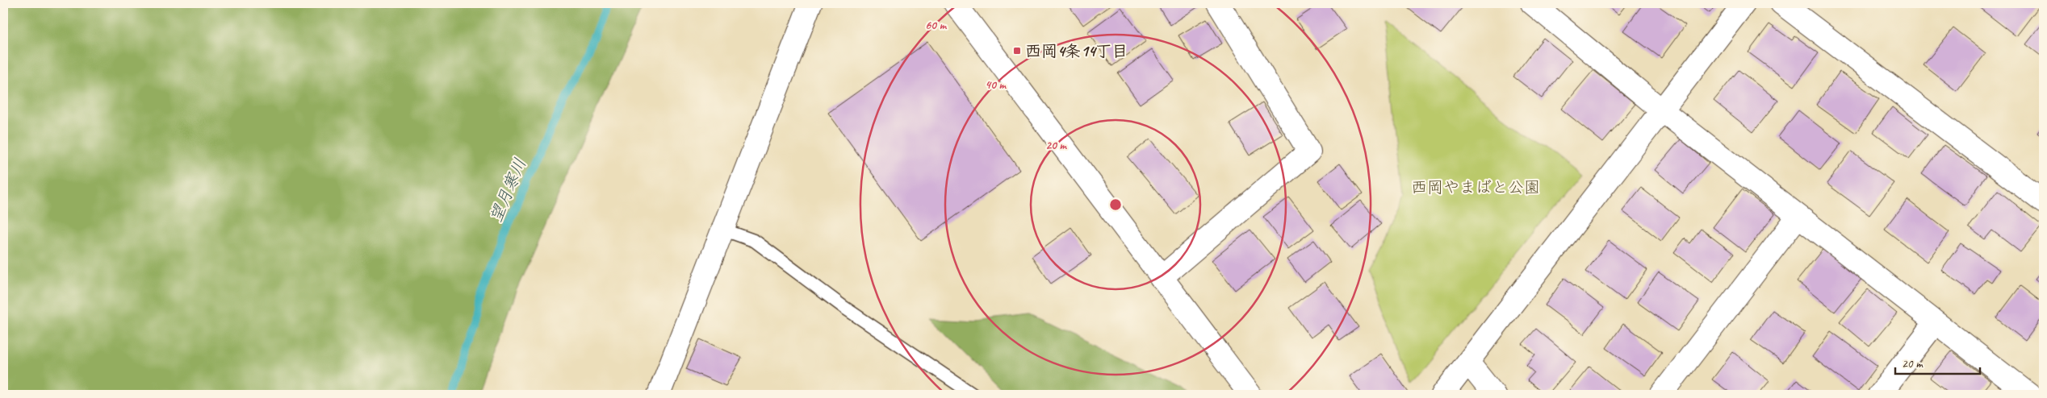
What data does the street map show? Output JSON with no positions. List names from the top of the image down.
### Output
{
  "water": ["望月寒川"],
  "parks": ["西岡やまばと公園"],
  "places": {
    "transit": ["西岡4条14丁目"]
  },
  "scale_bar": "20 m",
  "rings": ["60 m", "40 m", "20 m"]
}
